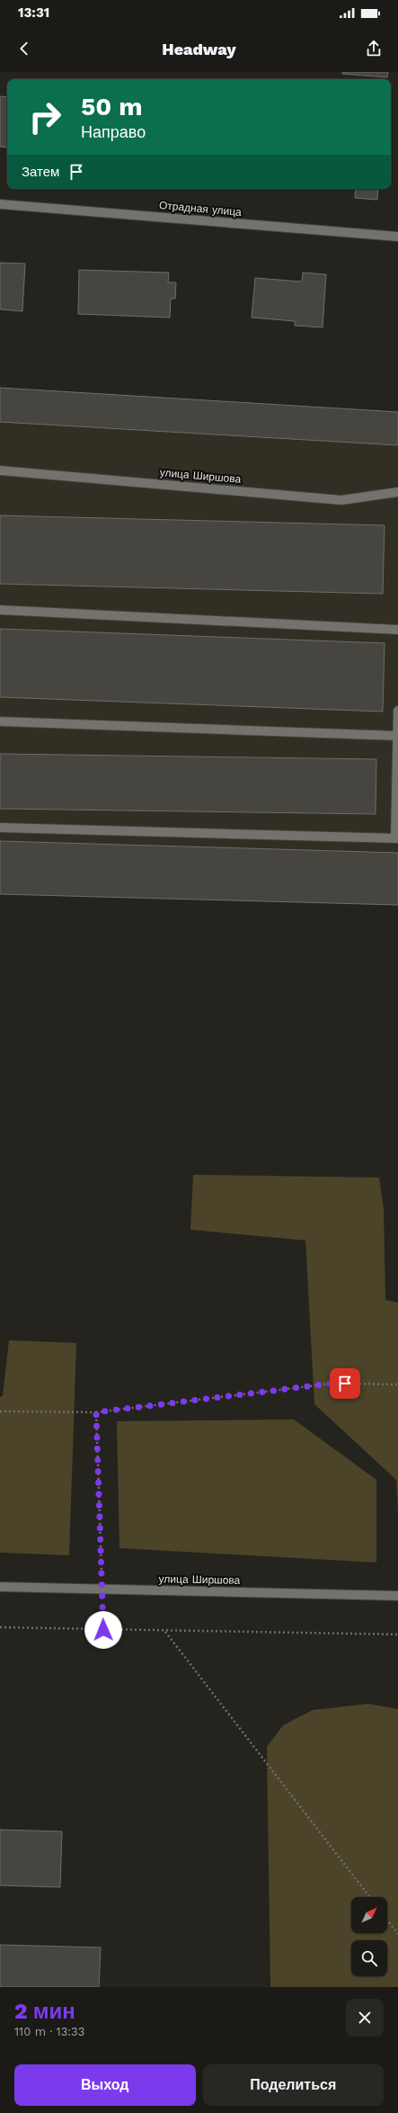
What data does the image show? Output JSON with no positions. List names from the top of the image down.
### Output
{
  "streets": {
    "street": ["Отрадная улица", "улица Ширшова"]
  },
  "north": "top right",
  "page": {
    "status": "13:31",
    "header": "Headway",
    "turn": ["50 m", "Направо"],
    "then": "Затем",
    "heading": ["2 мин", "110 m · 13:33"],
    "buttons": ["Выход", "Поделиться"]
  }
}
